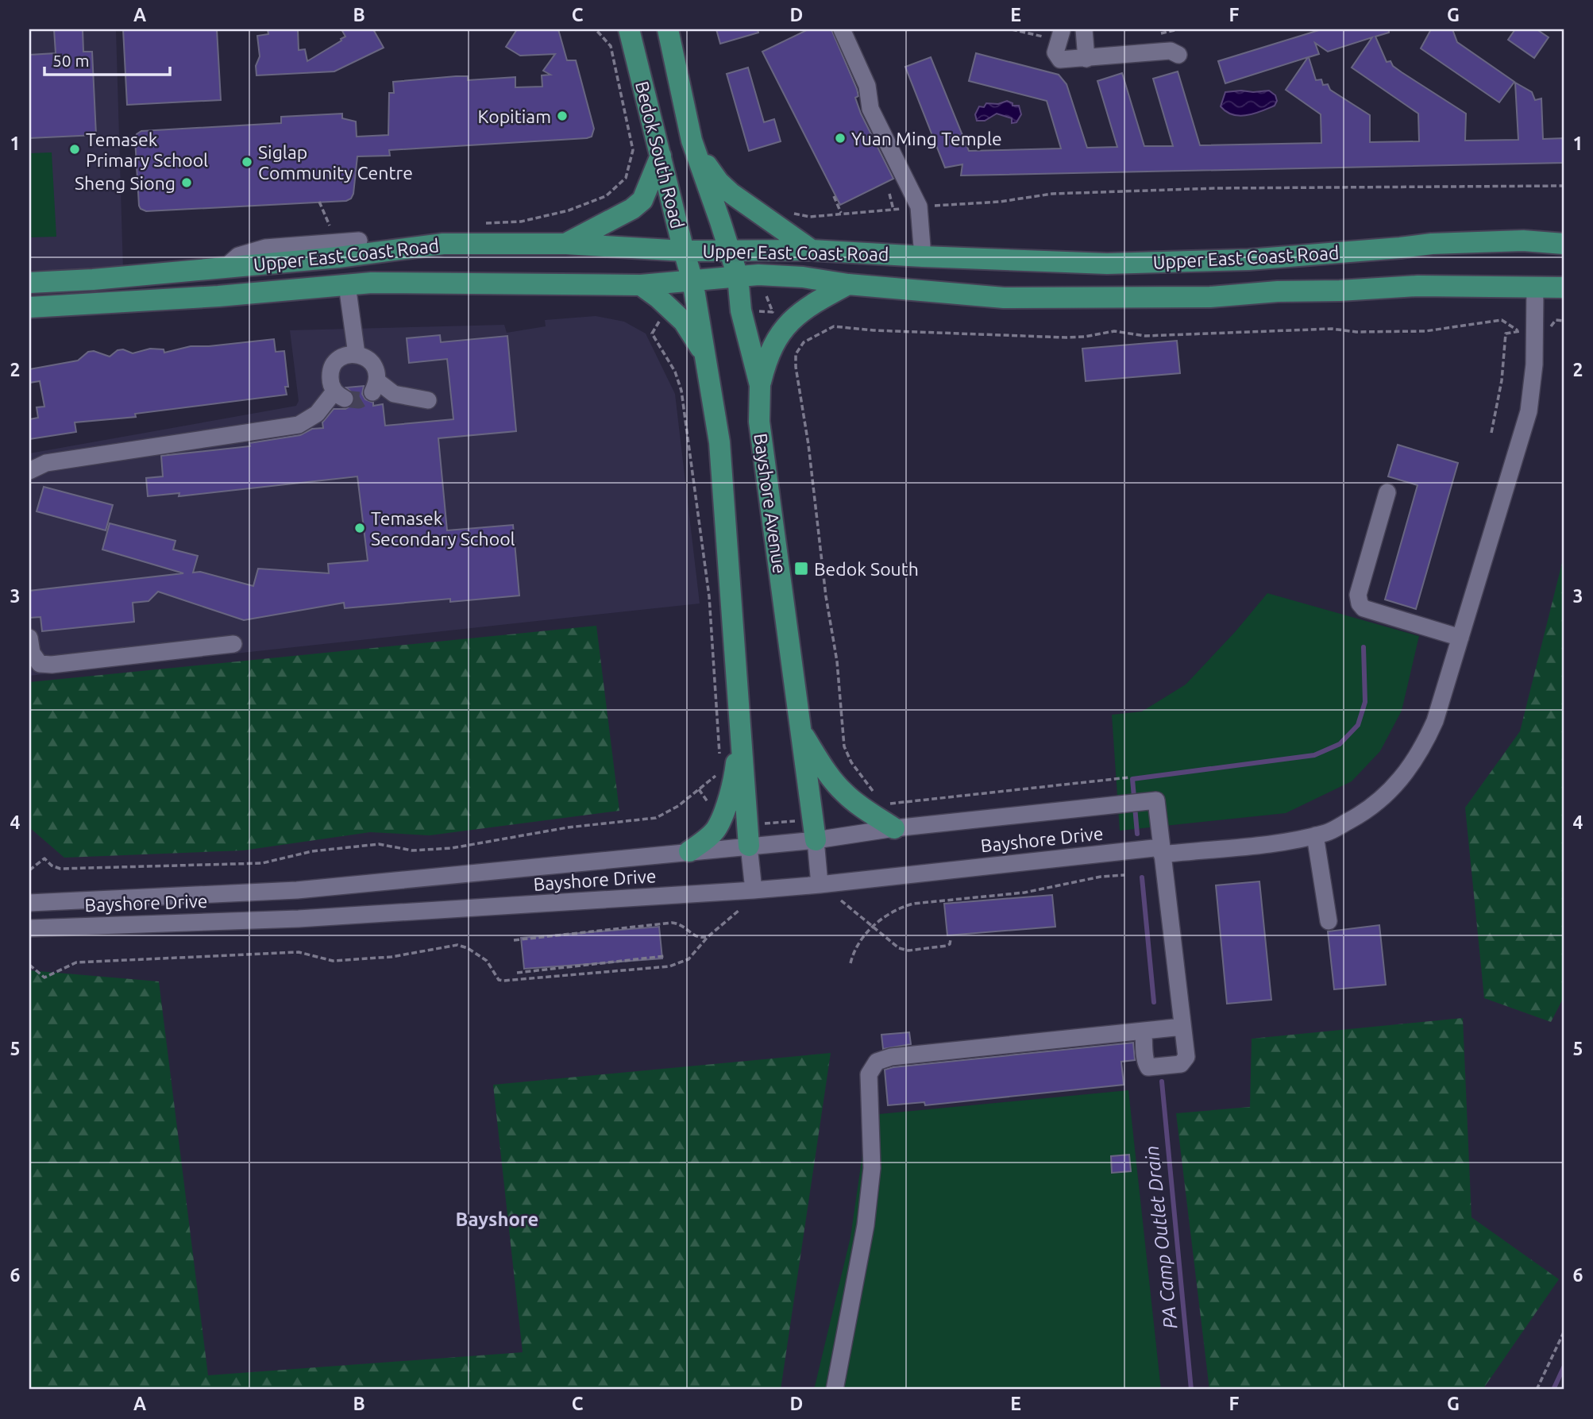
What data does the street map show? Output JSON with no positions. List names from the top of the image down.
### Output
{
  "streets": {
    "main road": ["Bedok South Road", "Upper East Coast Road", "Bayshore Avenue"],
    "street": ["Bayshore Drive"]
  },
  "crossings": [
    ["Bedok South Road", "Upper East Coast Road"],
    ["Bedok South Road", "Bayshore Avenue"],
    ["Upper East Coast Road", "Bayshore Avenue"],
    ["Upper East Coast Road", "Bayshore Drive"],
    ["Bayshore Avenue", "Bayshore Drive"]
  ],
  "districts": ["Bayshore"],
  "water": ["PA Camp Outlet Drain"],
  "places": {
    "other": [
      "Kopitiam",
      "Yuan Ming Temple",
      "Temasek Primary School",
      "Siglap Community Centre",
      "Sheng Siong",
      "Temasek Secondary School"
    ],
    "transit": ["Bedok South"]
  },
  "scale_bar": "50 m",
  "grid": {
    "columns": [
      "A",
      "B",
      "C",
      "D",
      "E",
      "F",
      "G"
    ],
    "rows": [
      "1",
      "2",
      "3",
      "4",
      "5",
      "6"
    ]
  }
}
